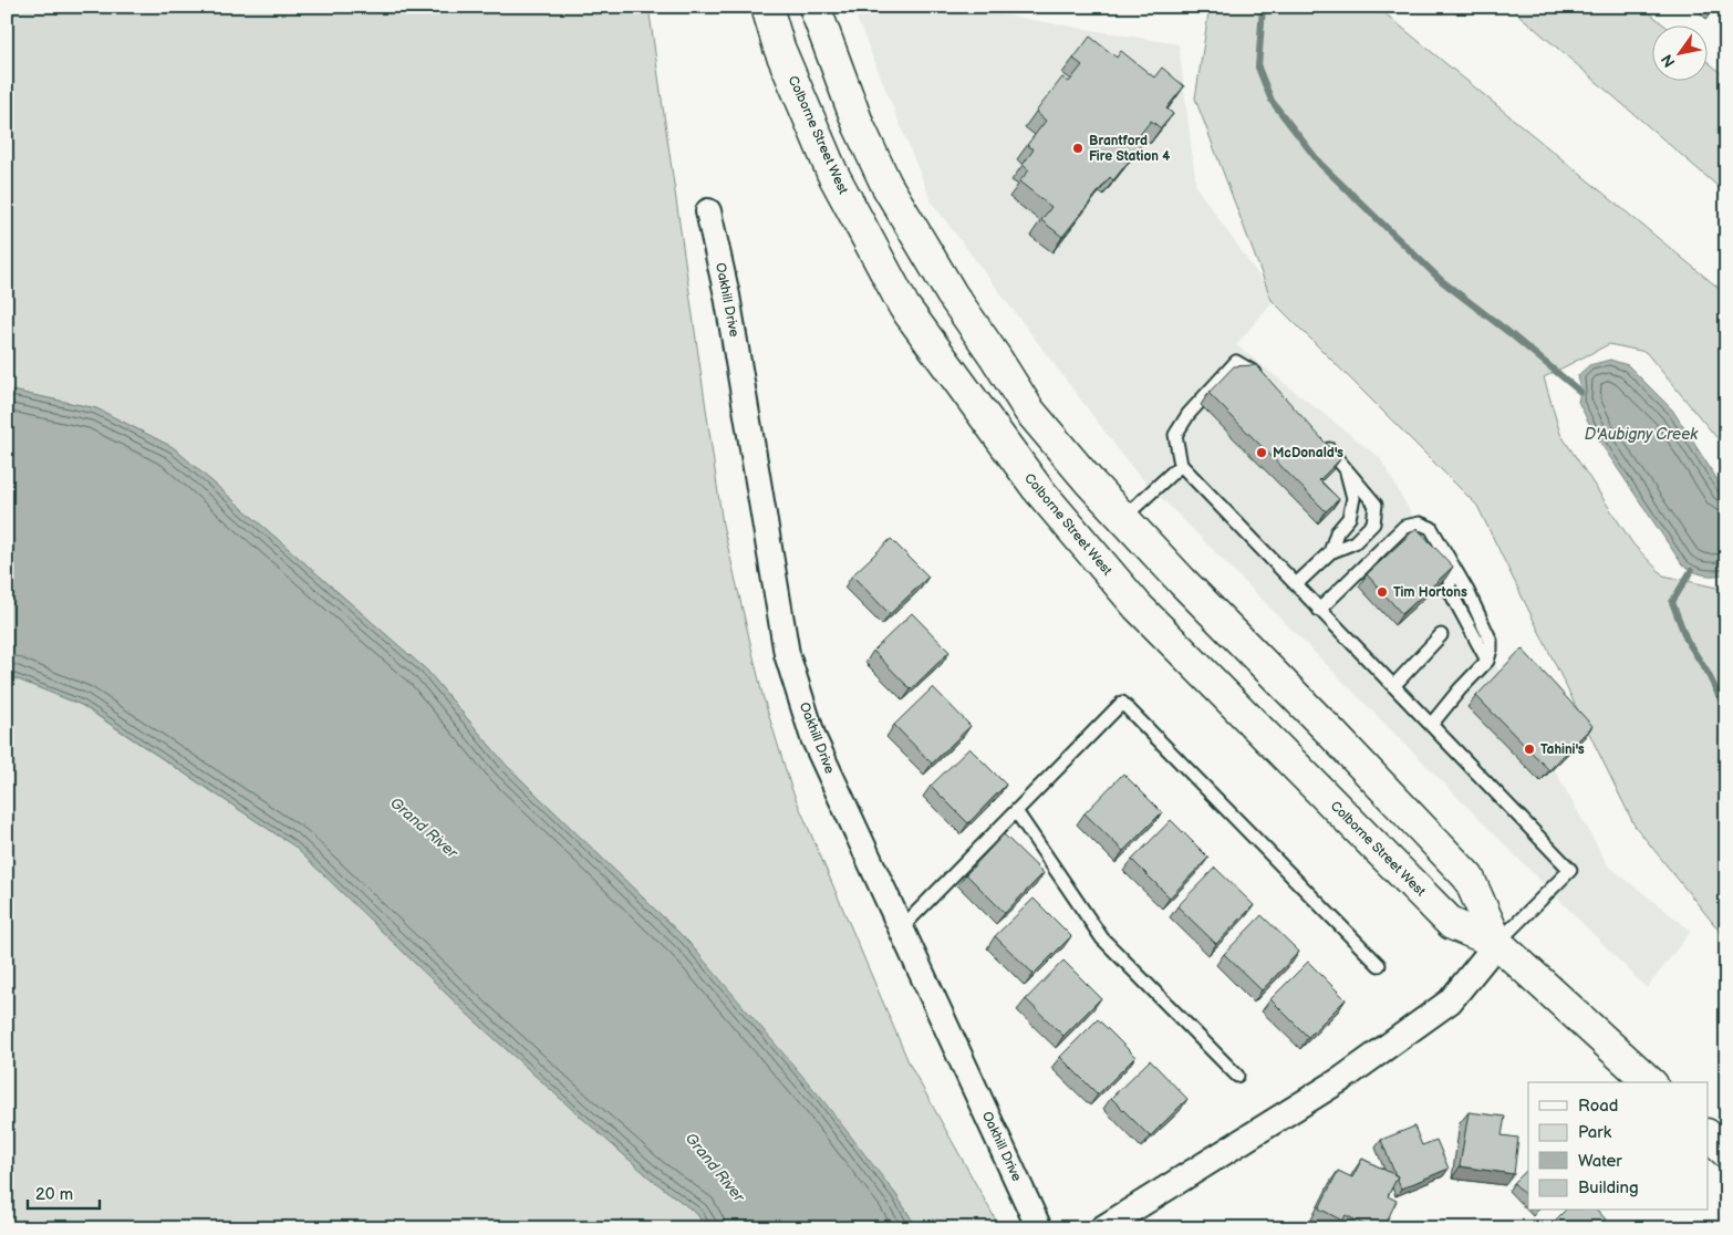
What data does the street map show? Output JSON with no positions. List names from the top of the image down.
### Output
{
  "streets": {
    "main road": ["Colborne Street West"],
    "street": ["Oakhill Drive"]
  },
  "water": ["D'Aubigny Creek", "Grand River"],
  "places": [
    "Brantford Fire Station 4",
    "McDonald's",
    "Tim Hortons",
    "Tahini's"
  ],
  "legend": [
    "Road",
    "Park",
    "Water",
    "Building"
  ],
  "scale_bar": "20 m",
  "north": "bottom left"
}
